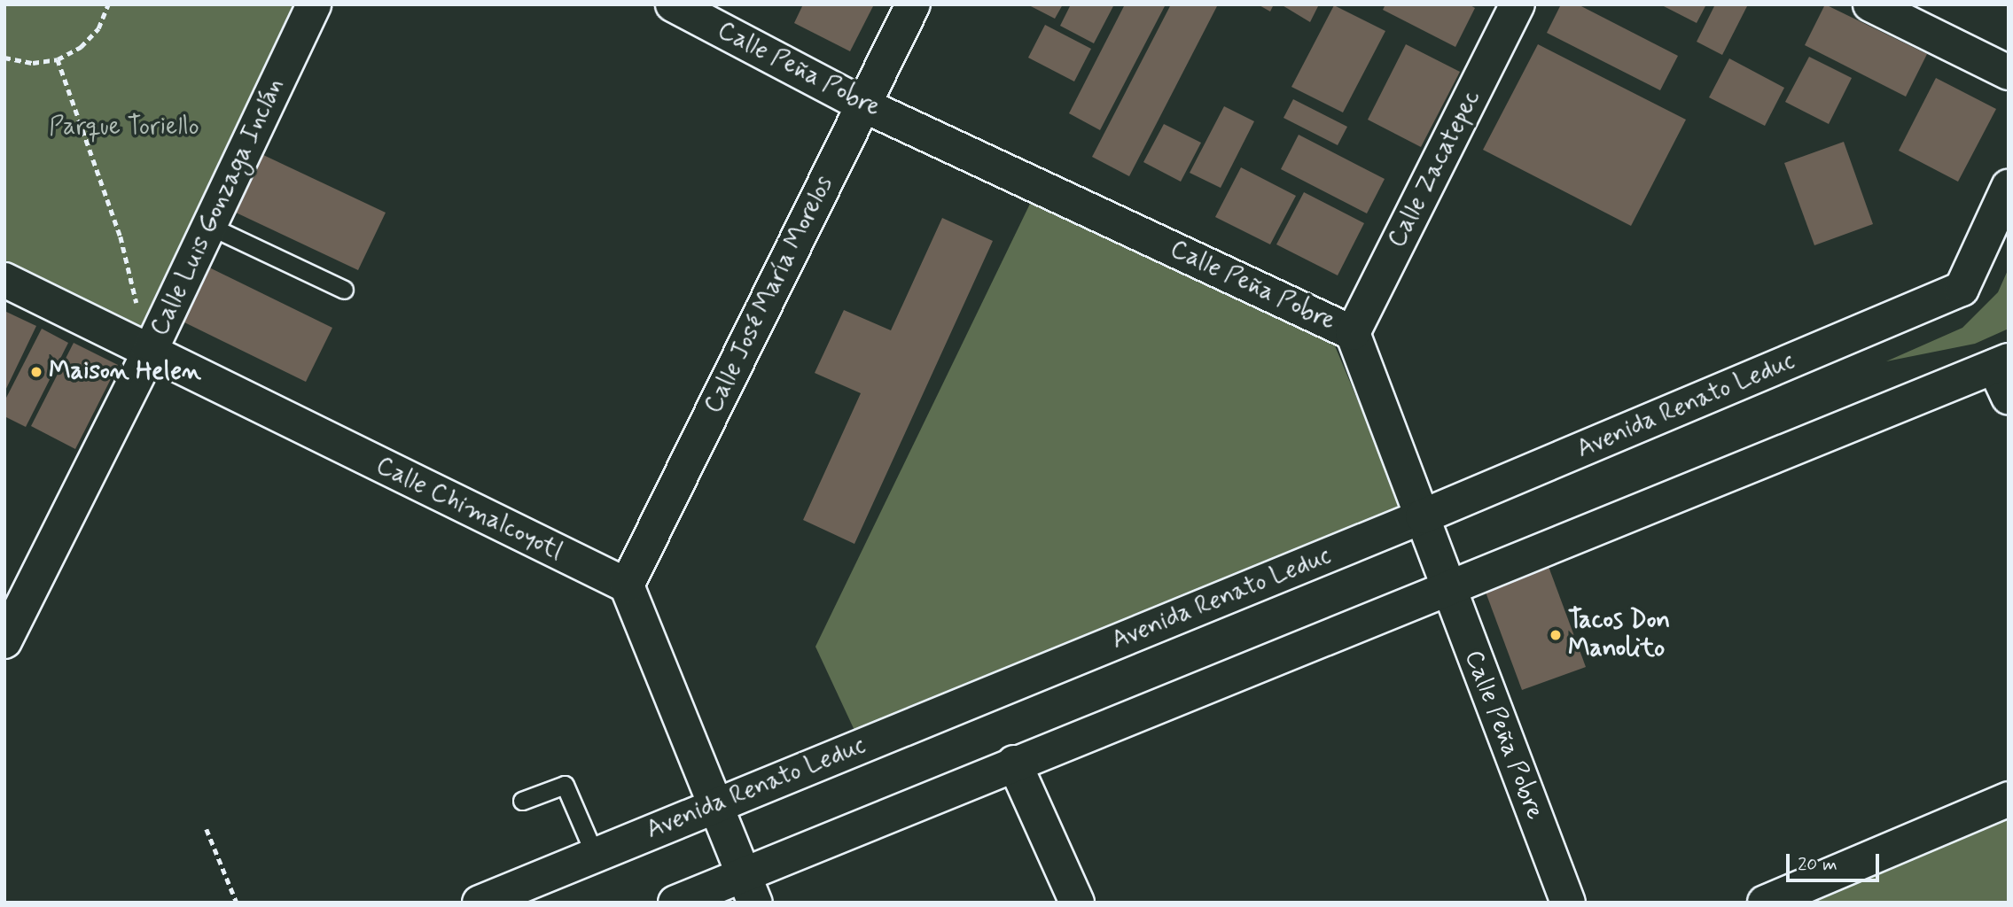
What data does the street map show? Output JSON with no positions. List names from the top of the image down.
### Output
{
  "streets": {
    "street": [
      "Calle Peña Pobre",
      "Calle Zacatepec",
      "Calle Luis Gonzaga Inclán",
      "Calle José María Morelos",
      "Avenida Renato Leduc",
      "Calle Chimalcoyotl"
    ]
  },
  "crossings": [
    ["Calle Peña Pobre", "Calle Zacatepec"],
    ["Calle Peña Pobre", "Calle José María Morelos"],
    ["Calle Peña Pobre", "Avenida Renato Leduc"],
    ["Calle Luis Gonzaga Inclán", "Calle Chimalcoyotl"],
    ["Calle José María Morelos", "Calle Chimalcoyotl"]
  ],
  "parks": ["Parque Toriello"],
  "places": ["Maison Helen", "Tacos Don Manolito"],
  "scale_bar": "20 m"
}
